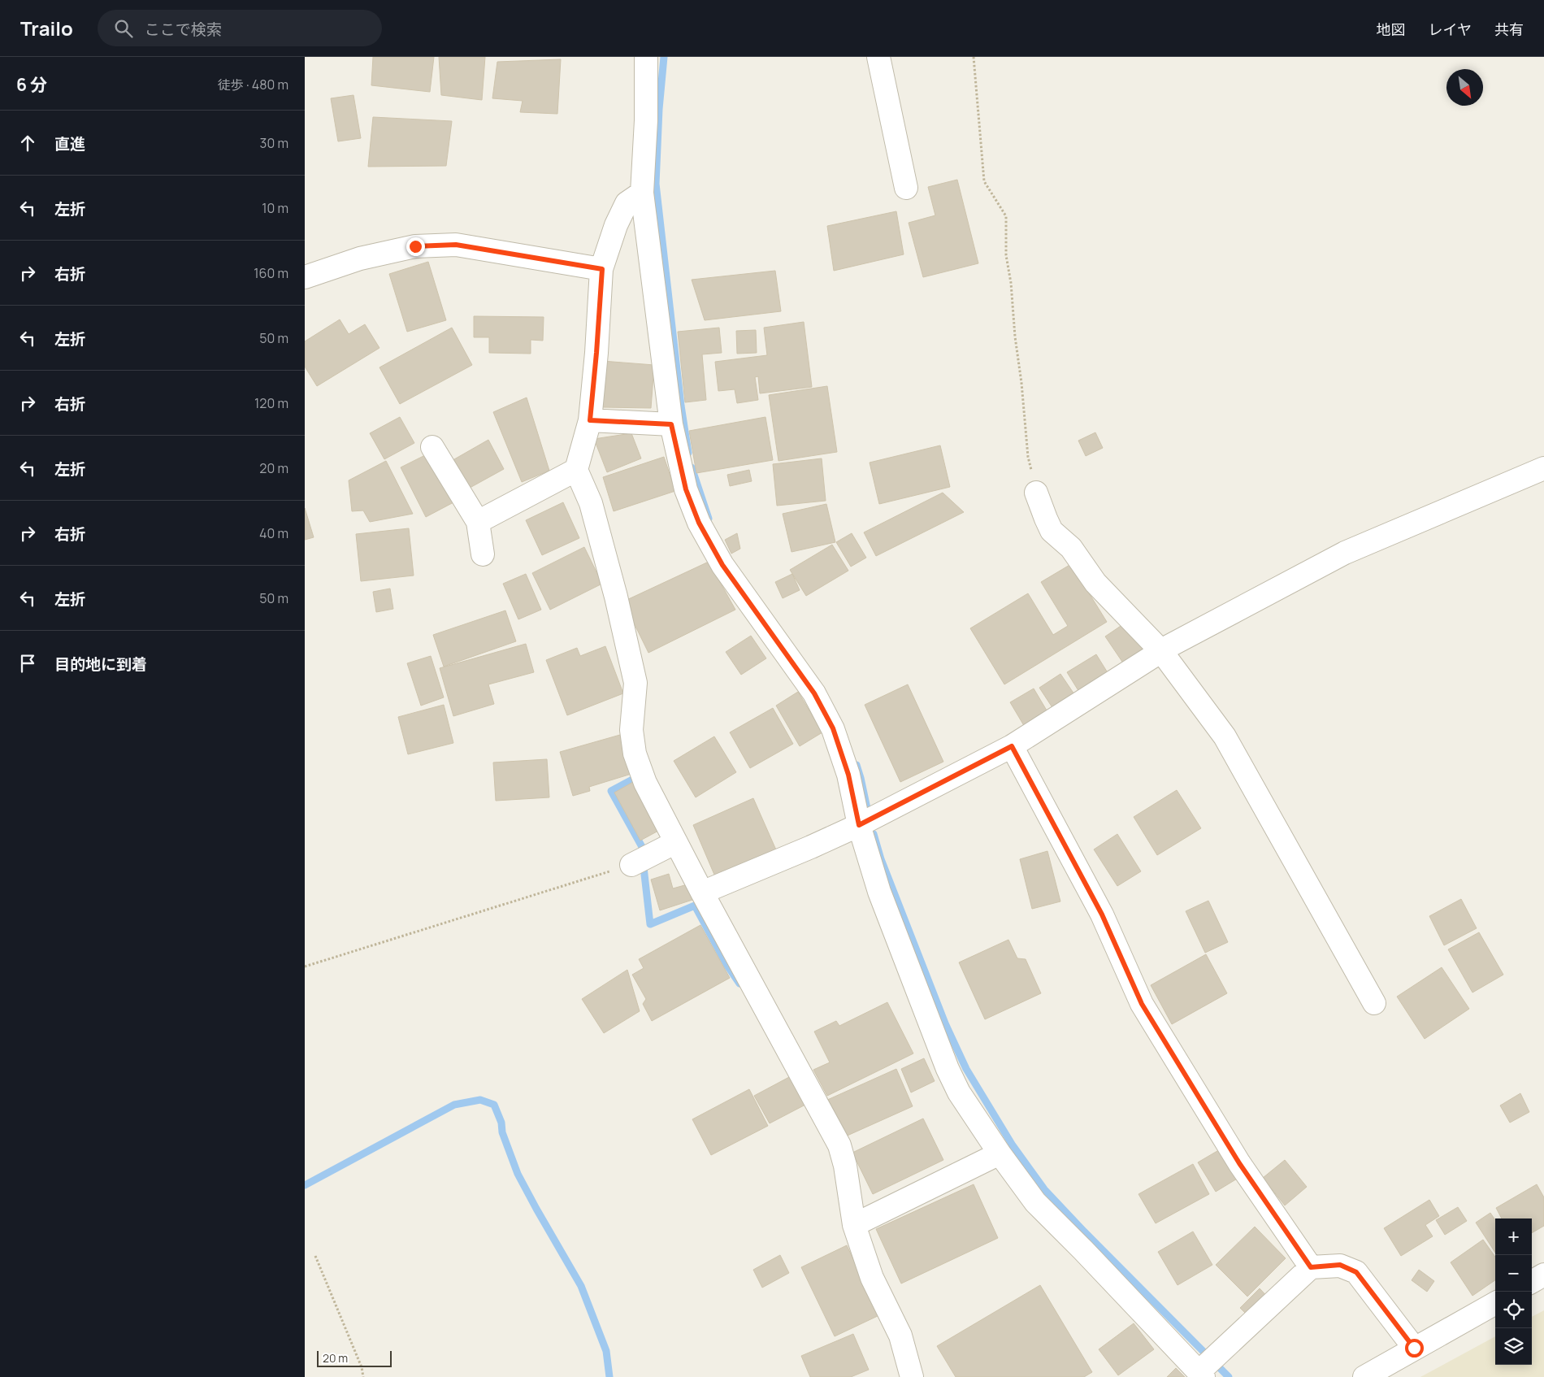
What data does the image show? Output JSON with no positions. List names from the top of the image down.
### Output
{
  "scale_bar": "20 m",
  "north": "bottom right",
  "page": {
    "header": "Trailo",
    "search": "ここで検索",
    "nav": ["地図", "レイヤ", "共有"],
    "heading": ["6 分", "徒歩 · 480 m"],
    "list": [
      ["直進", "30 m"],
      ["左折", "10 m"],
      ["右折", "160 m"],
      ["左折", "50 m"],
      ["右折", "120 m"],
      ["左折", "20 m"],
      ["右折", "40 m"],
      ["左折", "50 m"],
      "目的地に到着"
    ],
    "map_buttons": ["+", "−"],
    "scale": "20 m"
  }
}
